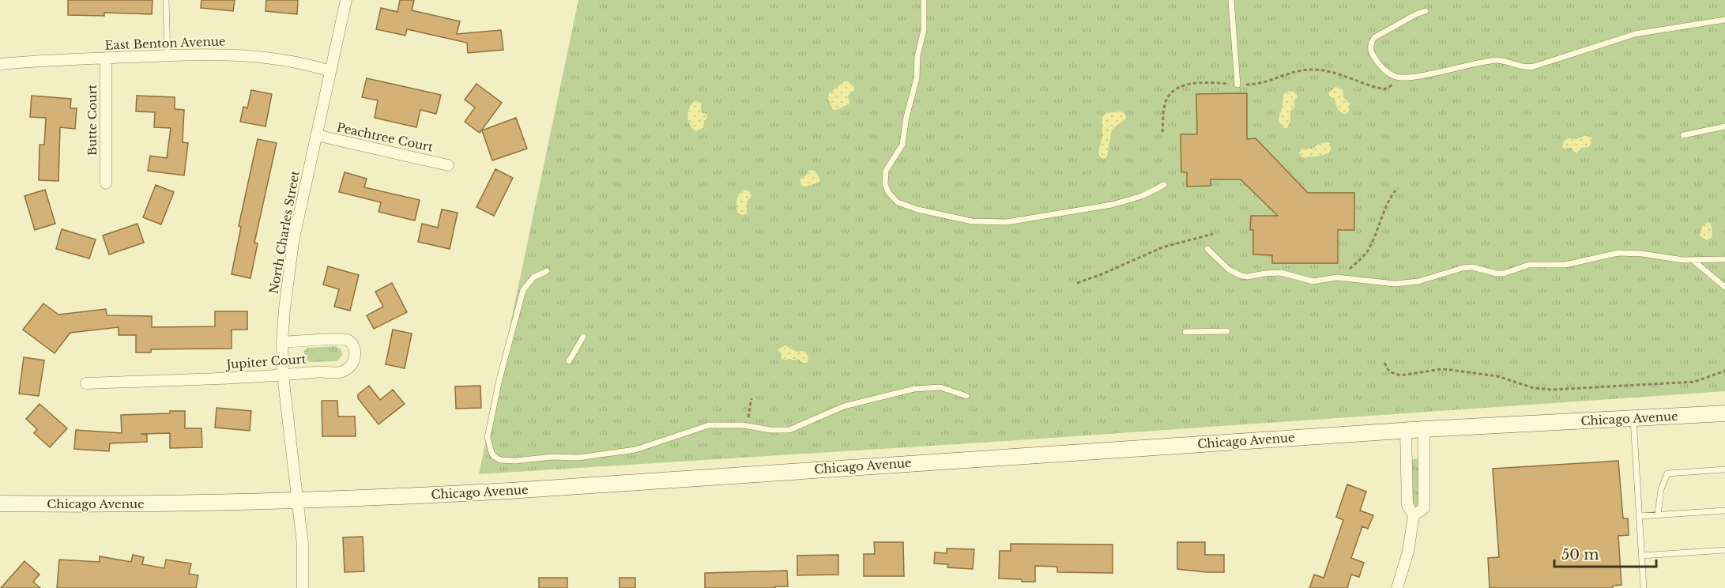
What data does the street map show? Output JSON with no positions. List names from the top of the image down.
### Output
{
  "streets": {
    "main road": ["Chicago Avenue"],
    "street": [
      "East Benton Avenue",
      "Butte Court",
      "Peachtree Court",
      "North Charles Street",
      "Jupiter Court"
    ]
  },
  "crossings": [
    ["East Benton Avenue", "Butte Court"],
    ["East Benton Avenue", "North Charles Street"],
    ["Peachtree Court", "North Charles Street"],
    ["North Charles Street", "Jupiter Court"],
    ["North Charles Street", "Chicago Avenue"]
  ],
  "scale_bar": "50 m"
}
